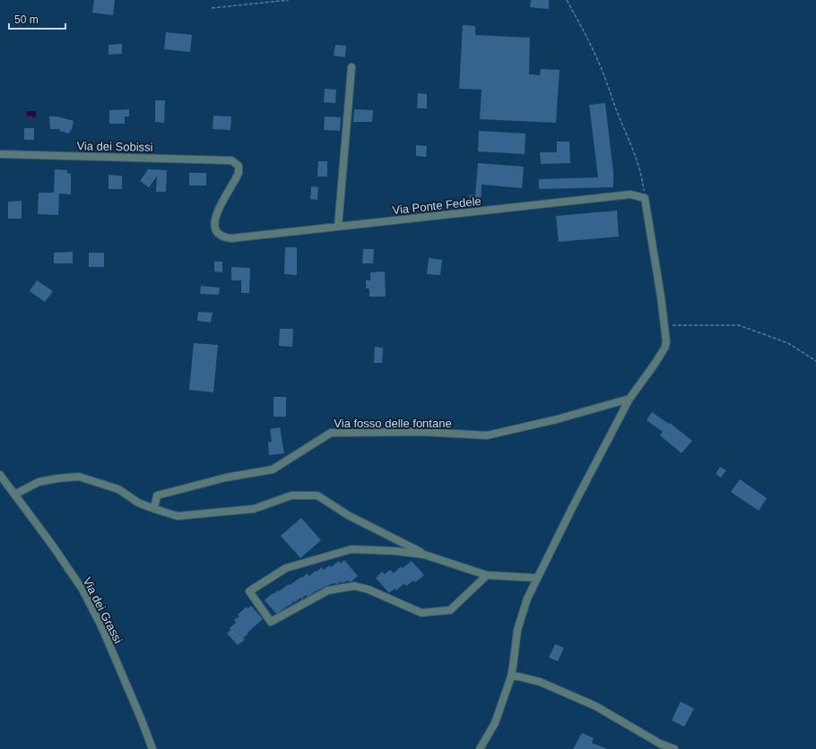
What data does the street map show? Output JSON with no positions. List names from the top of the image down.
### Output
{
  "streets": {
    "street": [
      "Via dei Sobissi",
      "Via Ponte Fedele",
      "Via fosso delle fontane",
      "Via dei Grassi"
    ]
  },
  "crossings": [
    ["Via dei Sobissi", "Via Ponte Fedele"]
  ],
  "scale_bar": "50 m"
}
